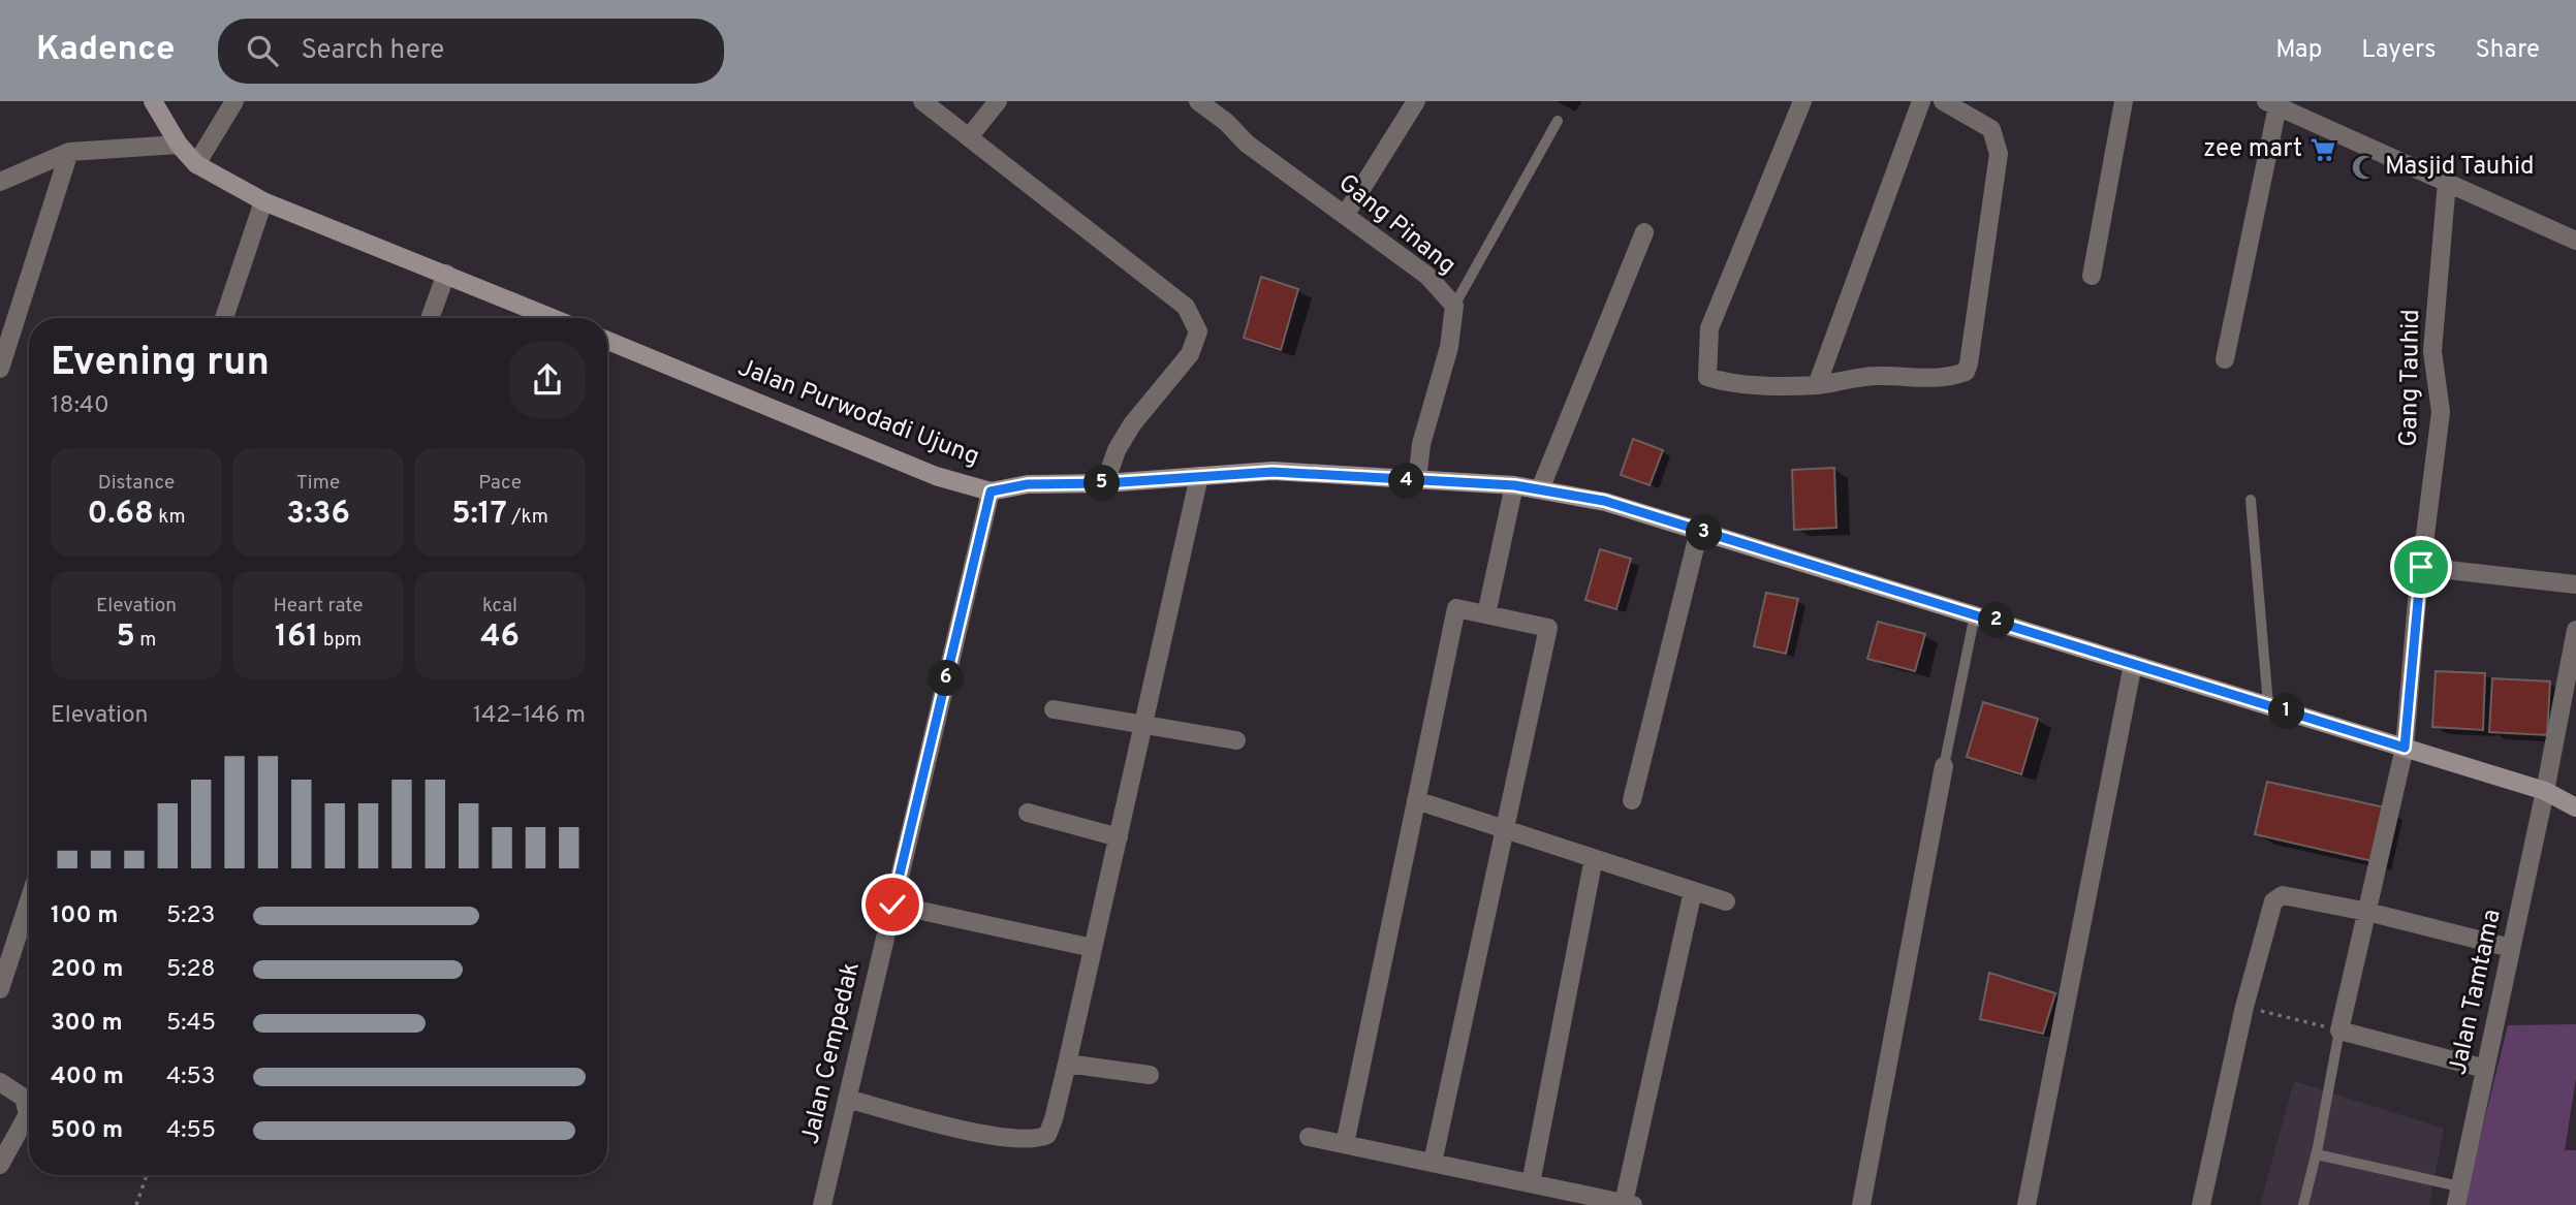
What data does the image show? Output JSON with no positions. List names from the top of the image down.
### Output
{
  "streets": {
    "street": [
      "Gang Pinang",
      "Gang Tauhid",
      "Jalan Purwodadi Ujung",
      "Jalan Tamtama",
      "Jalan Cempedak"
    ]
  },
  "crossings": [
    ["Gang Pinang", "Jalan Purwodadi Ujung"],
    ["Gang Tauhid", "Jalan Purwodadi Ujung"],
    ["Jalan Purwodadi Ujung", "Jalan Tamtama"],
    ["Jalan Purwodadi Ujung", "Jalan Cempedak"]
  ],
  "places": {
    "supermarket": ["zee mart"],
    "mosque": ["Masjid Tauhid"]
  },
  "page": {
    "header": "Kadence",
    "search": "Search here",
    "nav": ["Map", "Layers", "Share"],
    "heading": ["Evening run", "18:40"],
    "stats": [
      ["Distance", "0.68 km"],
      ["Time", "3:36"],
      ["Pace", "5:17 /km"],
      ["Elevation", "5 m"],
      ["Heart rate", "161 bpm"],
      ["kcal", "46"]
    ],
    "pins": [
      "4",
      "5",
      "3",
      "2",
      "6",
      "1"
    ],
    "chart": ["Elevation", "142–146 m"],
    "list": [
      {
        "name": "100 m",
        "note": "5:23"
      },
      {
        "name": "200 m",
        "note": "5:28"
      },
      {
        "name": "300 m",
        "note": "5:45"
      },
      {
        "name": "400 m",
        "note": "4:53"
      },
      {
        "name": "500 m",
        "note": "4:55"
      }
    ]
  }
}
